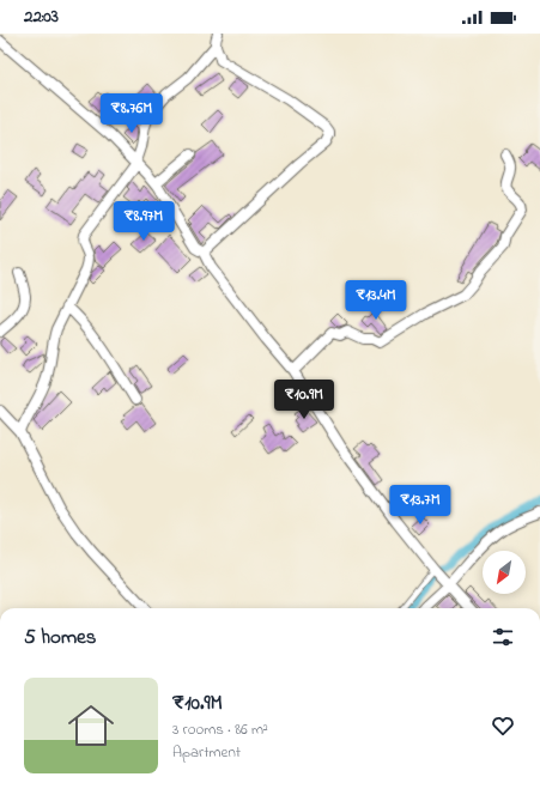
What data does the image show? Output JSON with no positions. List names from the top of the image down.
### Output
{
  "north": "bottom left",
  "page": {
    "status": "22:03",
    "price": [
      "₹8.76M",
      "₹8.97M",
      "₹13.4M",
      "₹10.9M",
      "₹13.7M"
    ],
    "heading": "5 homes",
    "list": [
      {
        "name": "₹10.9M",
        "note": "3 rooms · 86 m² · Apartment"
      }
    ]
  }
}
